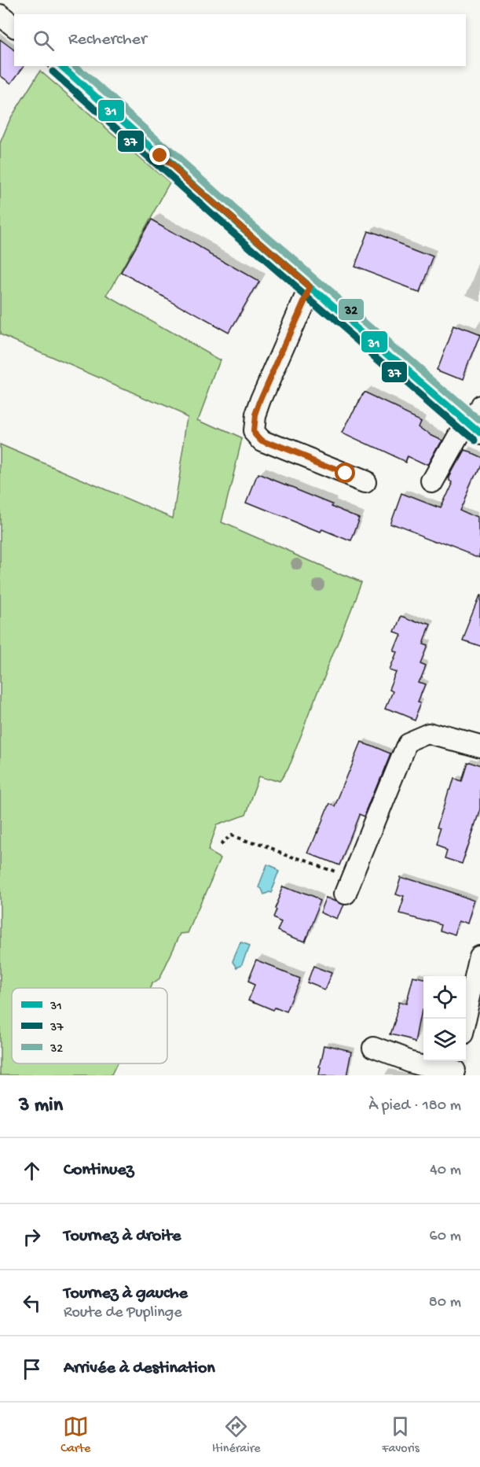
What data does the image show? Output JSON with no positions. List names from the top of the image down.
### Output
{
  "lines": ["transit line 31", "transit line 32", "transit line 37"],
  "legend": ["31", "37", "32"],
  "page": {
    "search": "Rechercher",
    "heading": ["3 min", "À pied · 180 m"],
    "list": [
      ["Continuez", "40 m"],
      ["Tournez à droite", "60 m"],
      ["Tournez à gauche", "Route de Puplinge", "80 m"],
      "Arrivée à destination"
    ],
    "nav": ["Carte", "Itinéraire", "Favoris"]
  }
}
